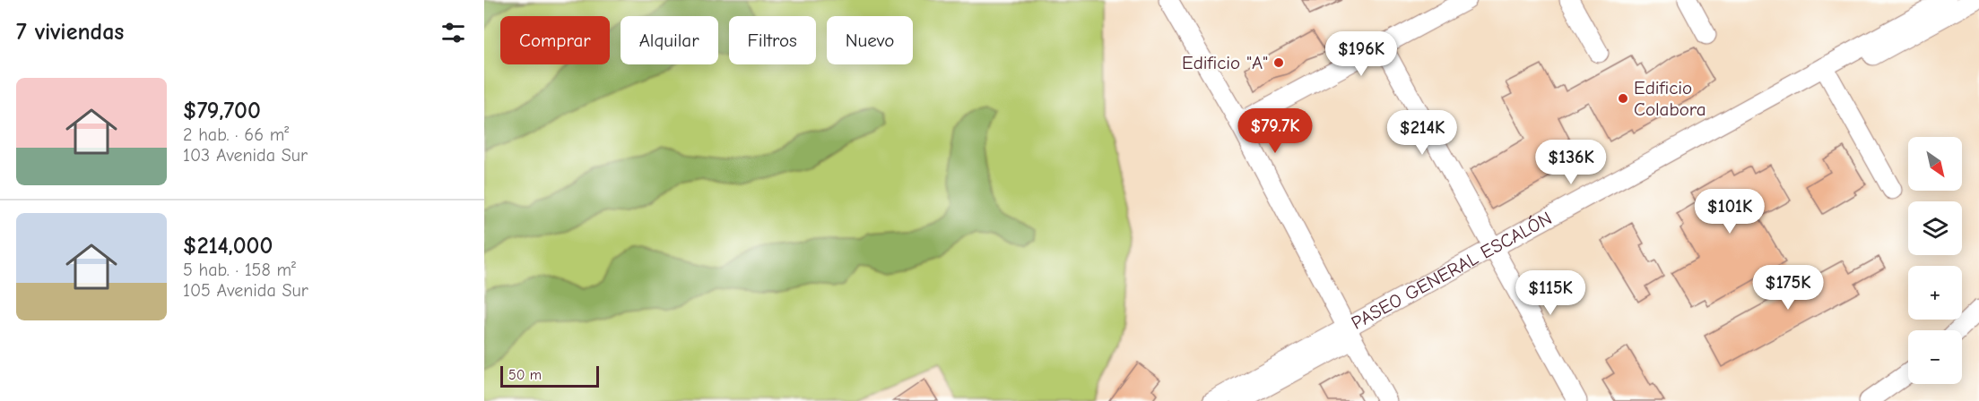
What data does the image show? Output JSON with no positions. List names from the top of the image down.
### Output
{
  "streets": {
    "street": ["PASEO GENERAL ESCALÓN"]
  },
  "places": ["Edificio \"A\"", "Edificio Colabora"],
  "scale_bar": "50 m",
  "north": "bottom right",
  "page": {
    "heading": "7 viviendas",
    "chip": [
      "Comprar",
      "Alquilar",
      "Filtros",
      "Nuevo"
    ],
    "price": [
      "$196K",
      "$79.7K",
      "$214K",
      "$136K",
      "$101K",
      "$175K",
      "$115K"
    ],
    "list": [
      {
        "name": "$79,700",
        "note": "2 hab. · 66 m² · 103 Avenida Sur"
      },
      {
        "name": "$214,000",
        "note": "5 hab. · 158 m² · 105 Avenida Sur"
      }
    ],
    "map_buttons": ["+", "−"],
    "scale": "50 m"
  }
}
